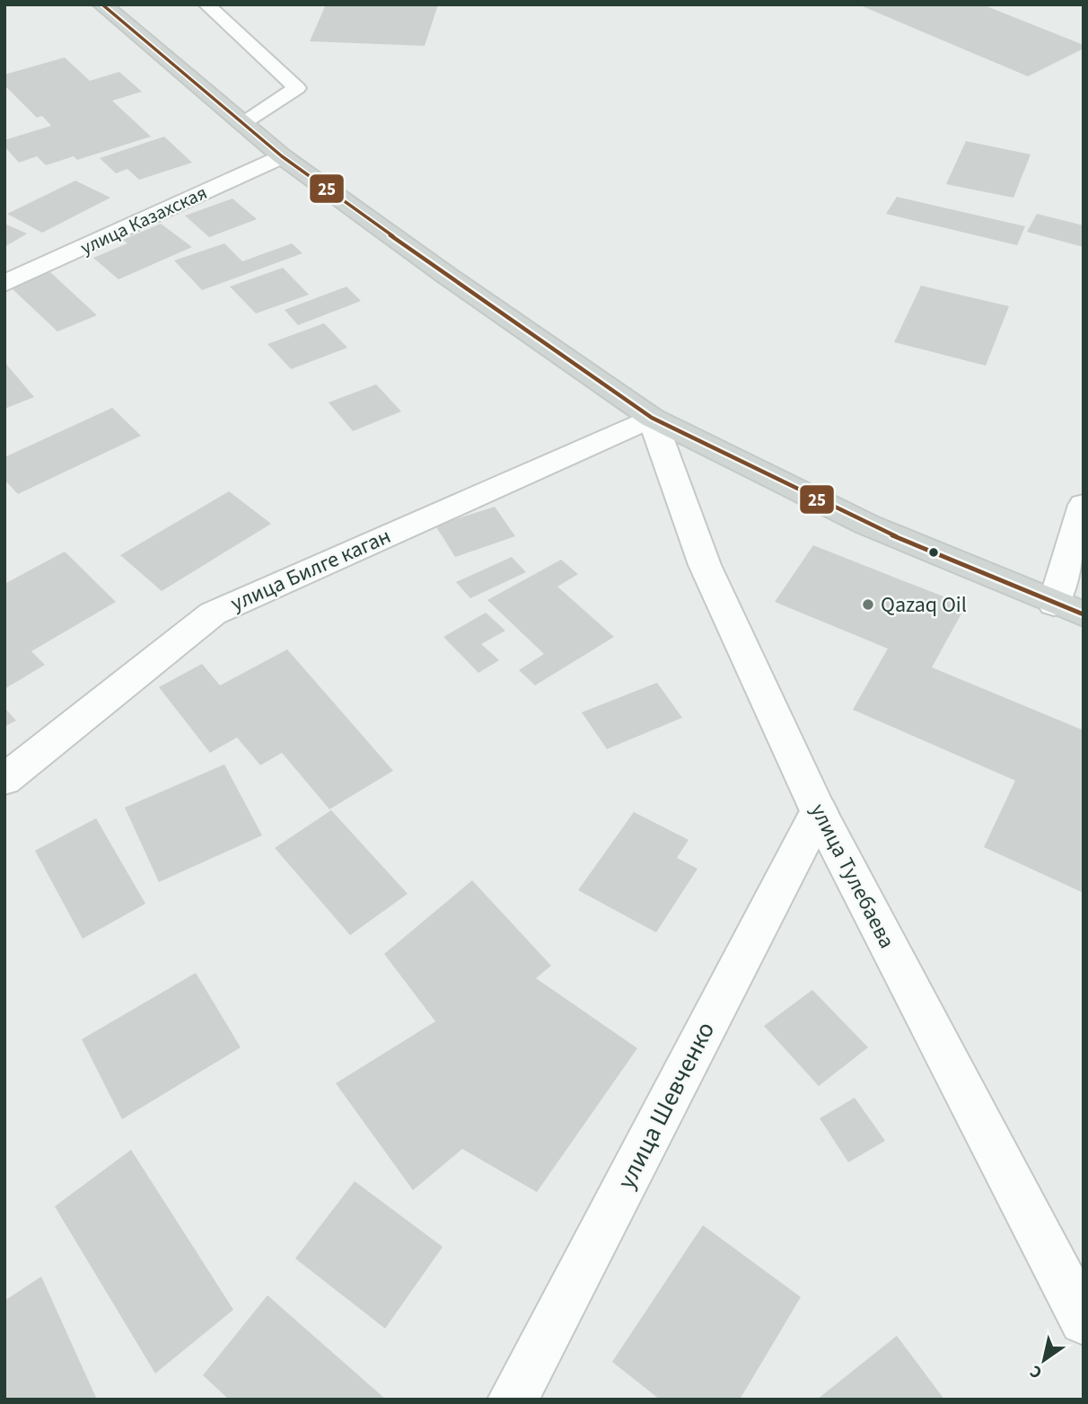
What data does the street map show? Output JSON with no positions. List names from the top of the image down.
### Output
{
  "streets": {
    "street": [
      "улица Казахская",
      "улица Билге каган",
      "улица Тулебаева",
      "улица Шевченко"
    ]
  },
  "crossings": [
    ["улица Билге каган", "улица Тулебаева"],
    ["улица Тулебаева", "улица Шевченко"]
  ],
  "places": ["Qazaq Oil"],
  "lines": ["transit line 25"],
  "north": "bottom left"
}
